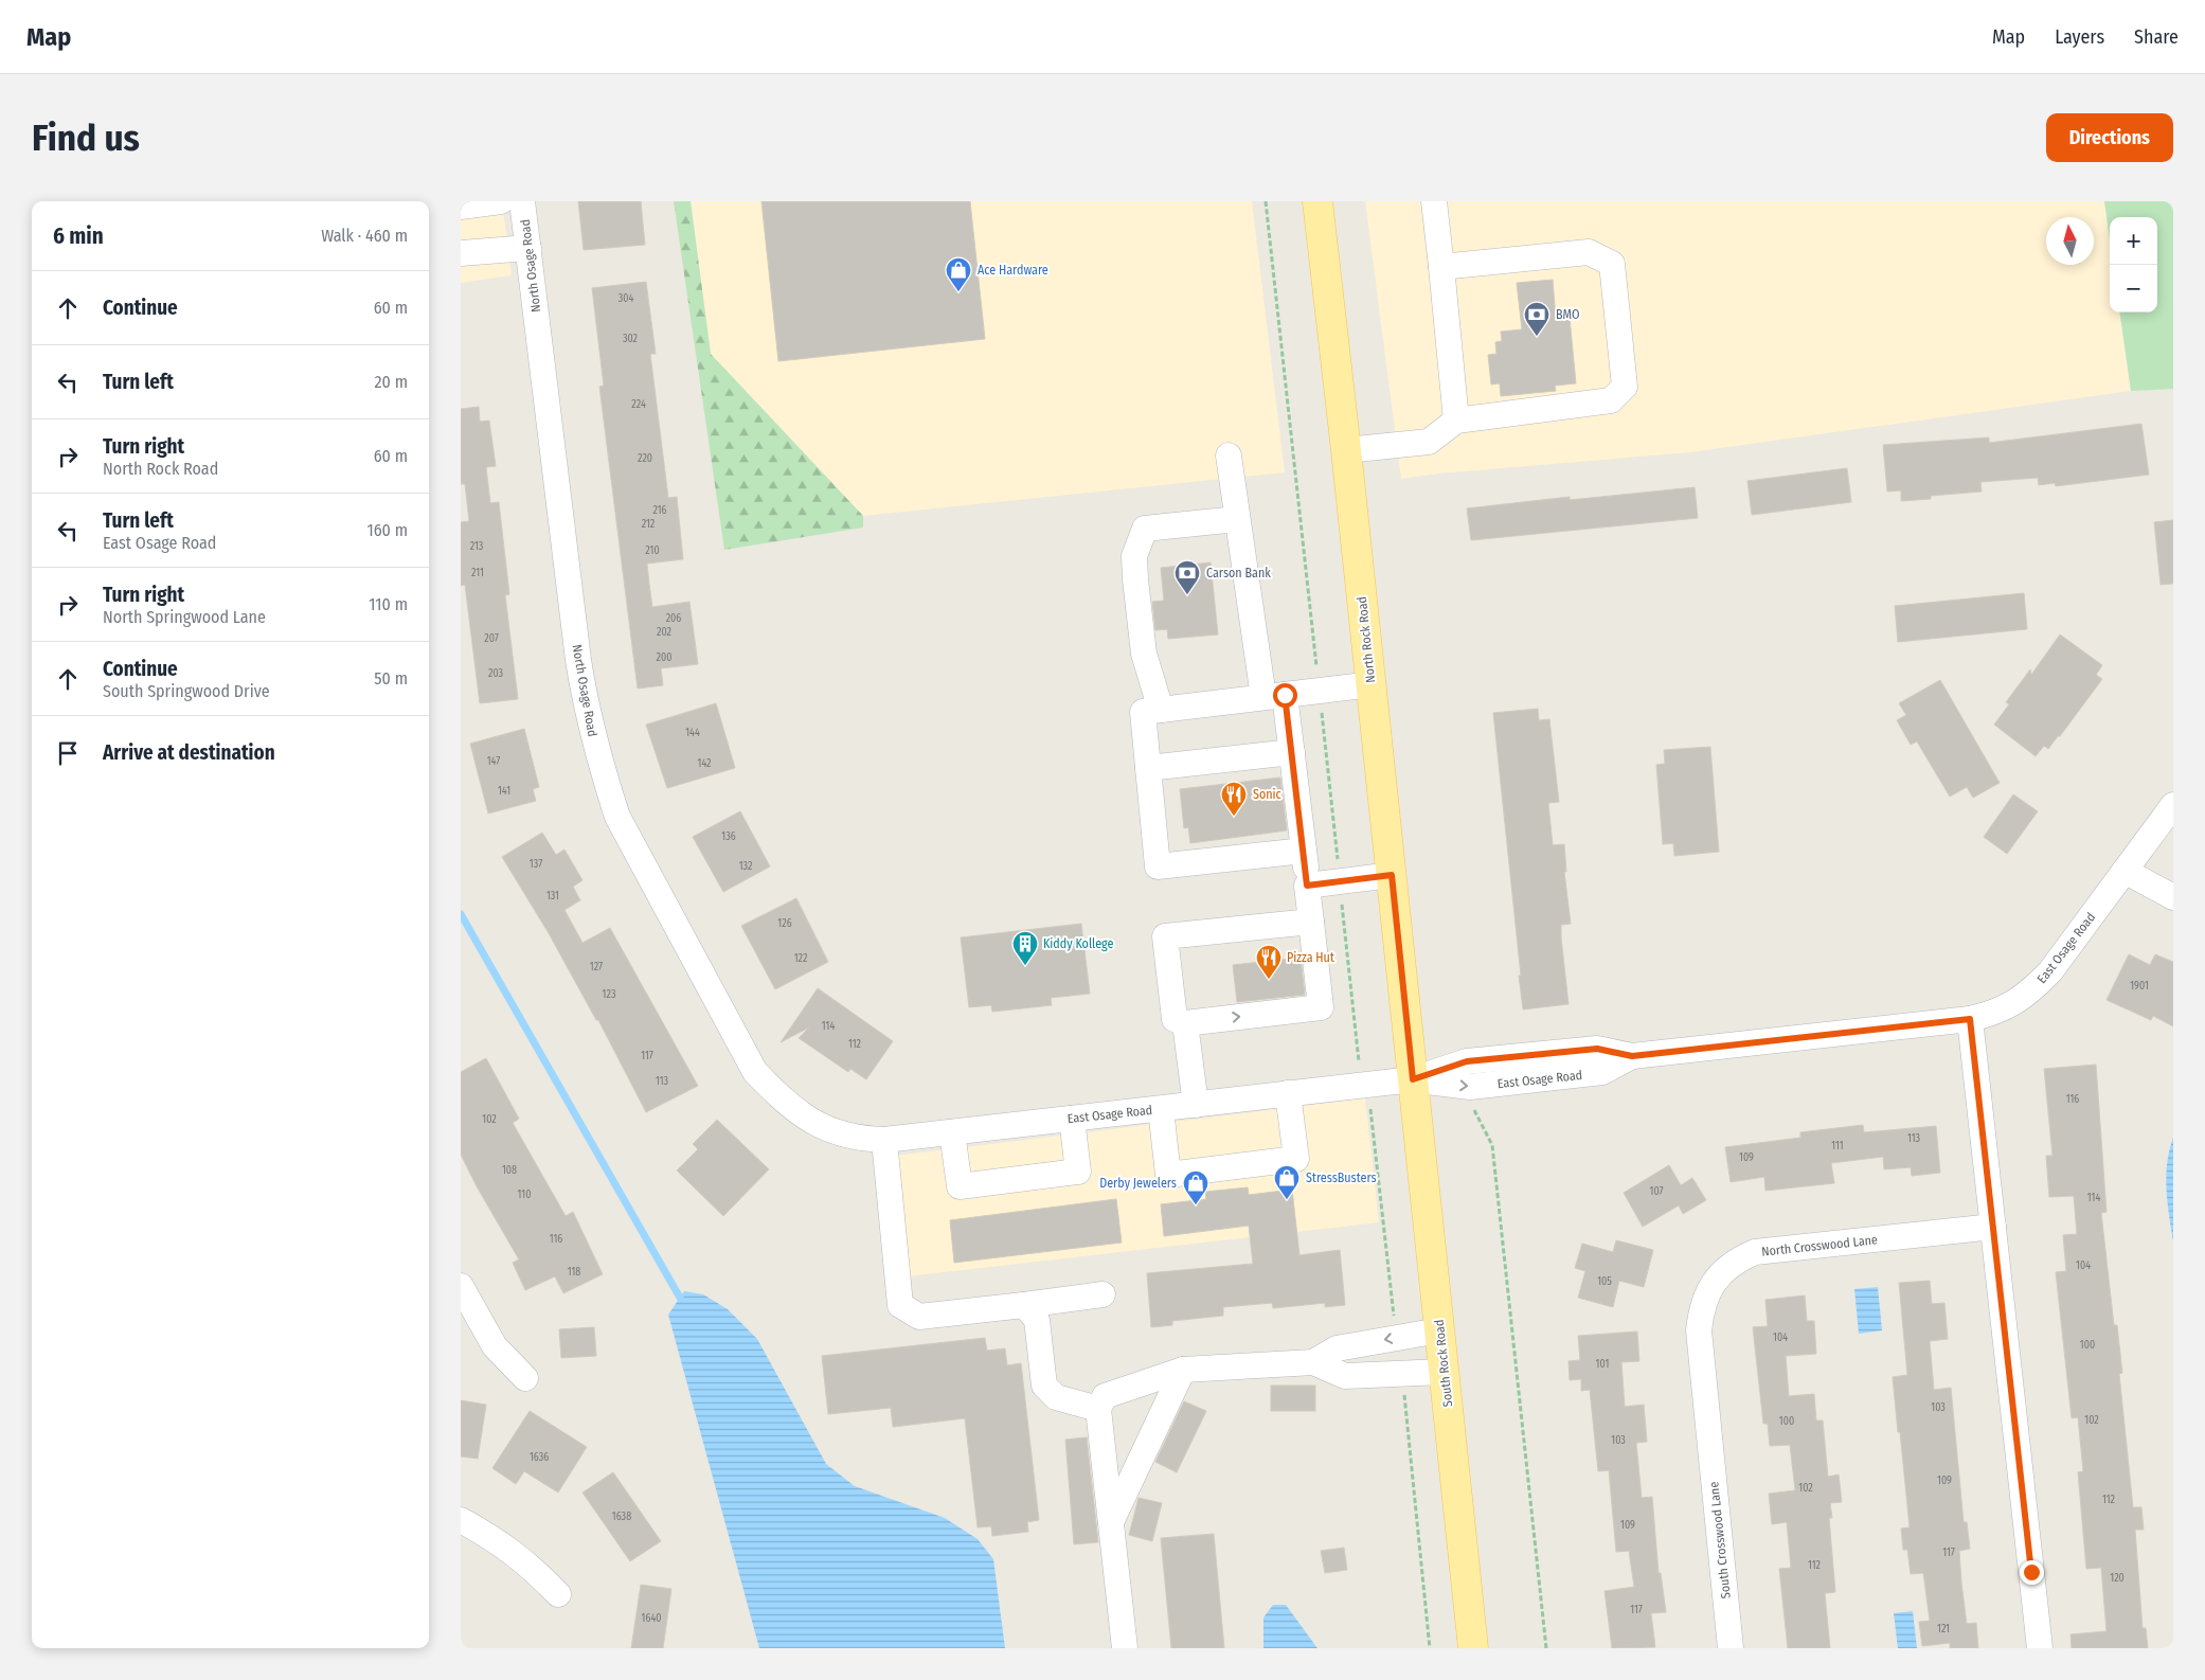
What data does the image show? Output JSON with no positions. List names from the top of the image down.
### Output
{
  "streets": {
    "main road": ["North Rock Road", "South Rock Road"],
    "street": [
      "North Osage Road",
      "East Osage Road",
      "North Crosswood Lane",
      "South Crosswood Lane"
    ]
  },
  "crossings": [
    ["North Osage Road", "East Osage Road"],
    ["North Rock Road", "East Osage Road"],
    ["North Rock Road", "South Rock Road"],
    ["East Osage Road", "South Rock Road"],
    ["North Crosswood Lane", "South Crosswood Lane"]
  ],
  "places": {
    "shop": ["Ace Hardware", "StressBusters", "Derby Jewelers"],
    "bank": ["BMO", "Carson Bank"],
    "restaurant": ["Sonic", "Pizza Hut"],
    "building": ["Kiddy Kollege"]
  },
  "house_numbers": [
    "304",
    "302",
    "224",
    "220",
    "216",
    "212",
    "213",
    "210",
    "211",
    "206",
    "202",
    "207",
    "200",
    "203",
    "144",
    "147",
    "142",
    "141",
    "136",
    "137",
    "132",
    "131",
    "126",
    "122",
    "127",
    "1901",
    "123",
    "114",
    "112",
    "117",
    "113",
    "116",
    "102",
    "113",
    "111",
    "109",
    "108",
    "107",
    "110",
    "114",
    "116",
    "104",
    "118",
    "105",
    "104",
    "100",
    "101",
    "103",
    "102",
    "100",
    "103",
    "1636",
    "109",
    "102",
    "112",
    "1638",
    "109",
    "117",
    "112",
    "120",
    "117",
    "1640",
    "121"
  ],
  "north": "top",
  "page": {
    "header": "Map",
    "nav": ["Map", "Layers", "Share"],
    "buttons": "Directions",
    "title": "Find us",
    "heading": ["6 min", "Walk · 460 m"],
    "map_buttons": ["+", "−"],
    "list": [
      ["Continue", "60 m"],
      ["Turn left", "20 m"],
      ["Turn right", "North Rock Road", "60 m"],
      ["Turn left", "East Osage Road", "160 m"],
      ["Turn right", "North Springwood Lane", "110 m"],
      ["Continue", "South Springwood Drive", "50 m"],
      "Arrive at destination"
    ]
  }
}
